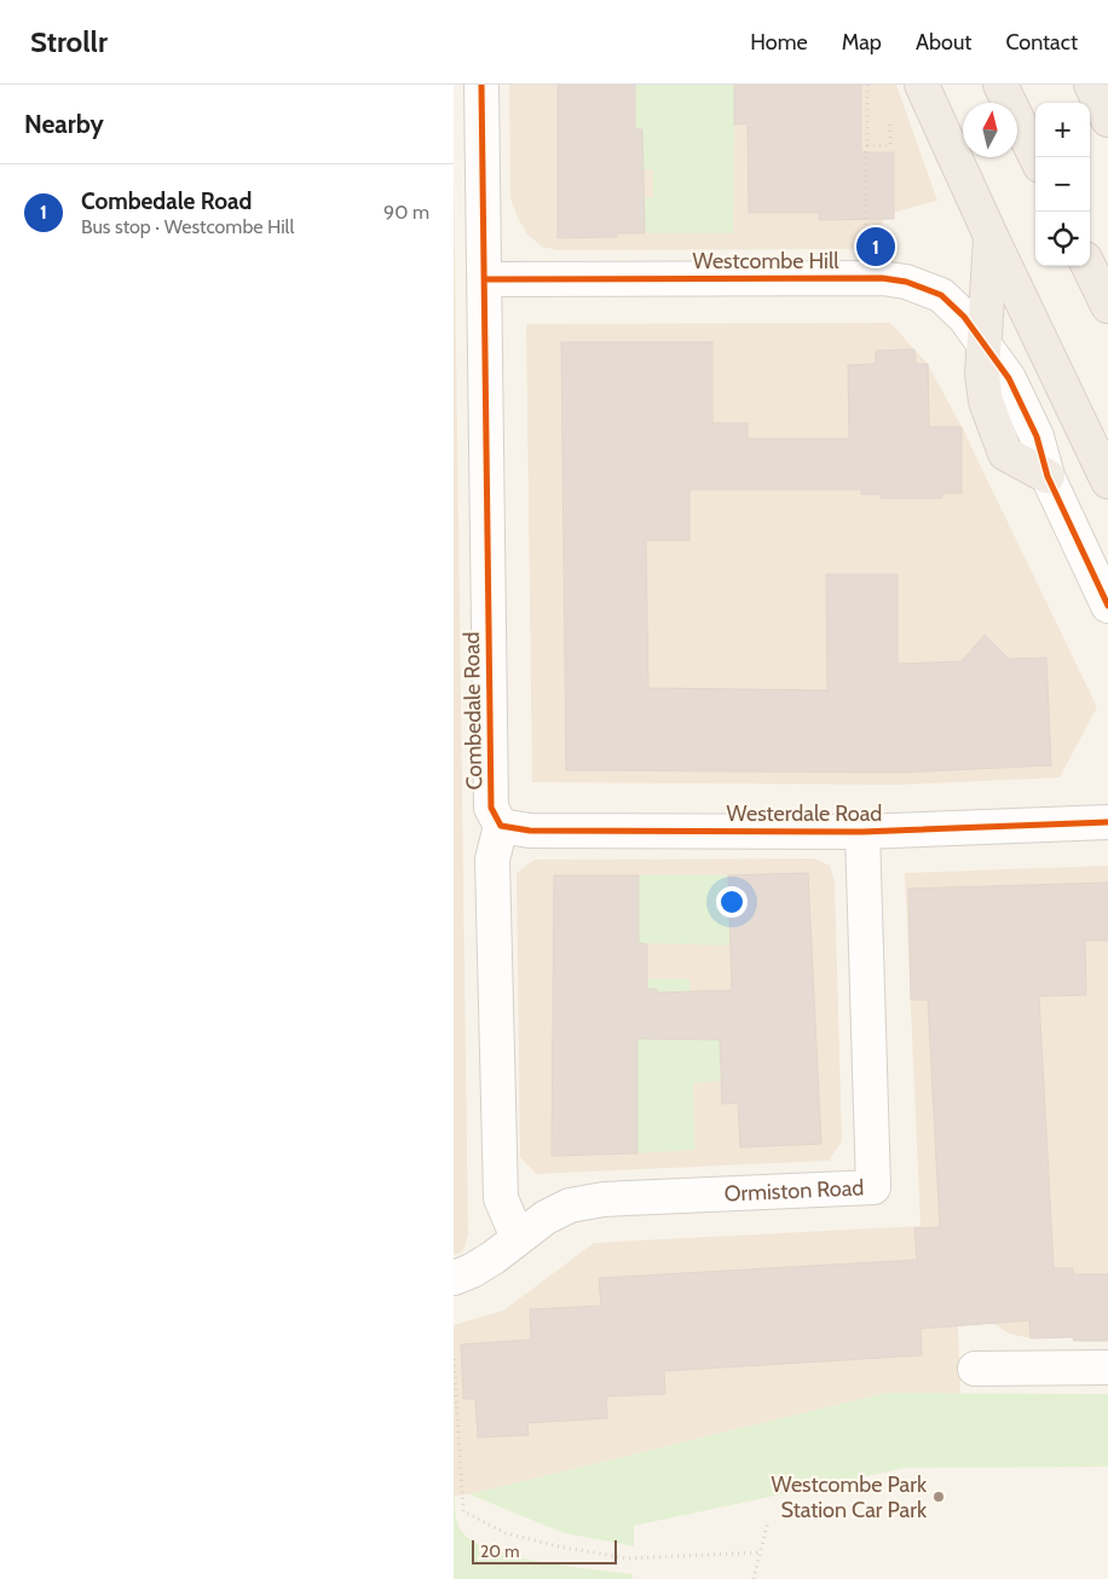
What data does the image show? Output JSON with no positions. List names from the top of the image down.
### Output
{
  "streets": {
    "street": [
      "Westcombe Hill",
      "Combedale Road",
      "Westerdale Road",
      "Ormiston Road"
    ]
  },
  "crossings": [
    ["Westcombe Hill", "Combedale Road"],
    ["Combedale Road", "Westerdale Road"],
    ["Westerdale Road", "Ormiston Road"]
  ],
  "places": ["Westcombe Park Station Car Park"],
  "scale_bar": "20 m",
  "north": "top",
  "page": {
    "header": "Strollr",
    "nav": [
      "Home",
      "Map",
      "About",
      "Contact"
    ],
    "heading": "Nearby",
    "map_buttons": ["+", "−"],
    "list": [
      {
        "mark": "1",
        "name": "Combedale Road",
        "note": "Bus stop · Westcombe Hill",
        "value": "90 m"
      }
    ],
    "pins": "1",
    "scale": "20 m"
  }
}
